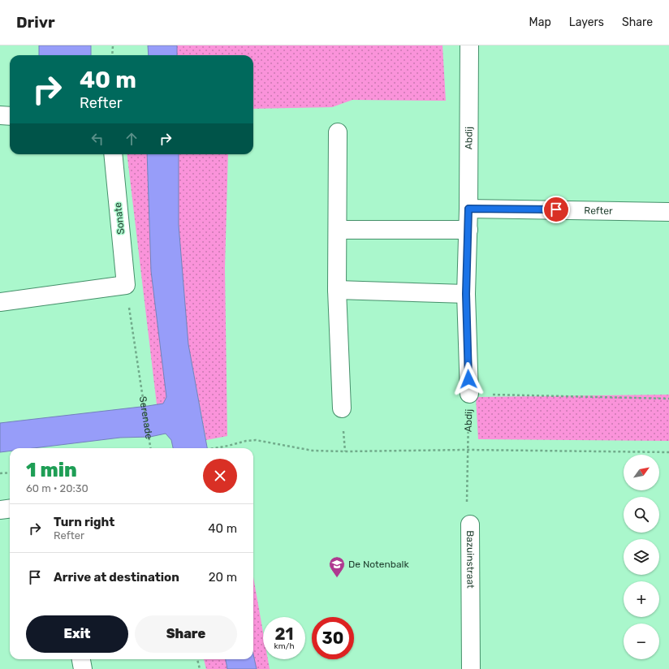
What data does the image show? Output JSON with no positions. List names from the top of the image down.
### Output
{
  "streets": {
    "street": [
      "Abdij",
      "Refter",
      "Sonate",
      "Bazuinstraat"
    ],
    "path": ["Serenade"]
  },
  "crossings": [
    ["Abdij", "Refter"],
    ["Abdij", "Bazuinstraat"],
    ["Sonate", "Serenade"]
  ],
  "places": {
    "school or university": ["De Notenbalk"]
  },
  "north": "top right",
  "page": {
    "header": "Drivr",
    "nav": ["Map", "Layers", "Share"],
    "turn": ["40 m", "Refter"],
    "heading": ["1 min", "60 m · 20:30"],
    "map_buttons": ["+", "−"],
    "list": [
      {
        "name": "Turn right",
        "note": "Refter",
        "value": "40 m"
      },
      {
        "name": "Arrive at destination",
        "value": "20 m"
      }
    ],
    "buttons": ["Exit", "Share"],
    "speed": "21 km/h",
    "limit": "30"
  }
}
